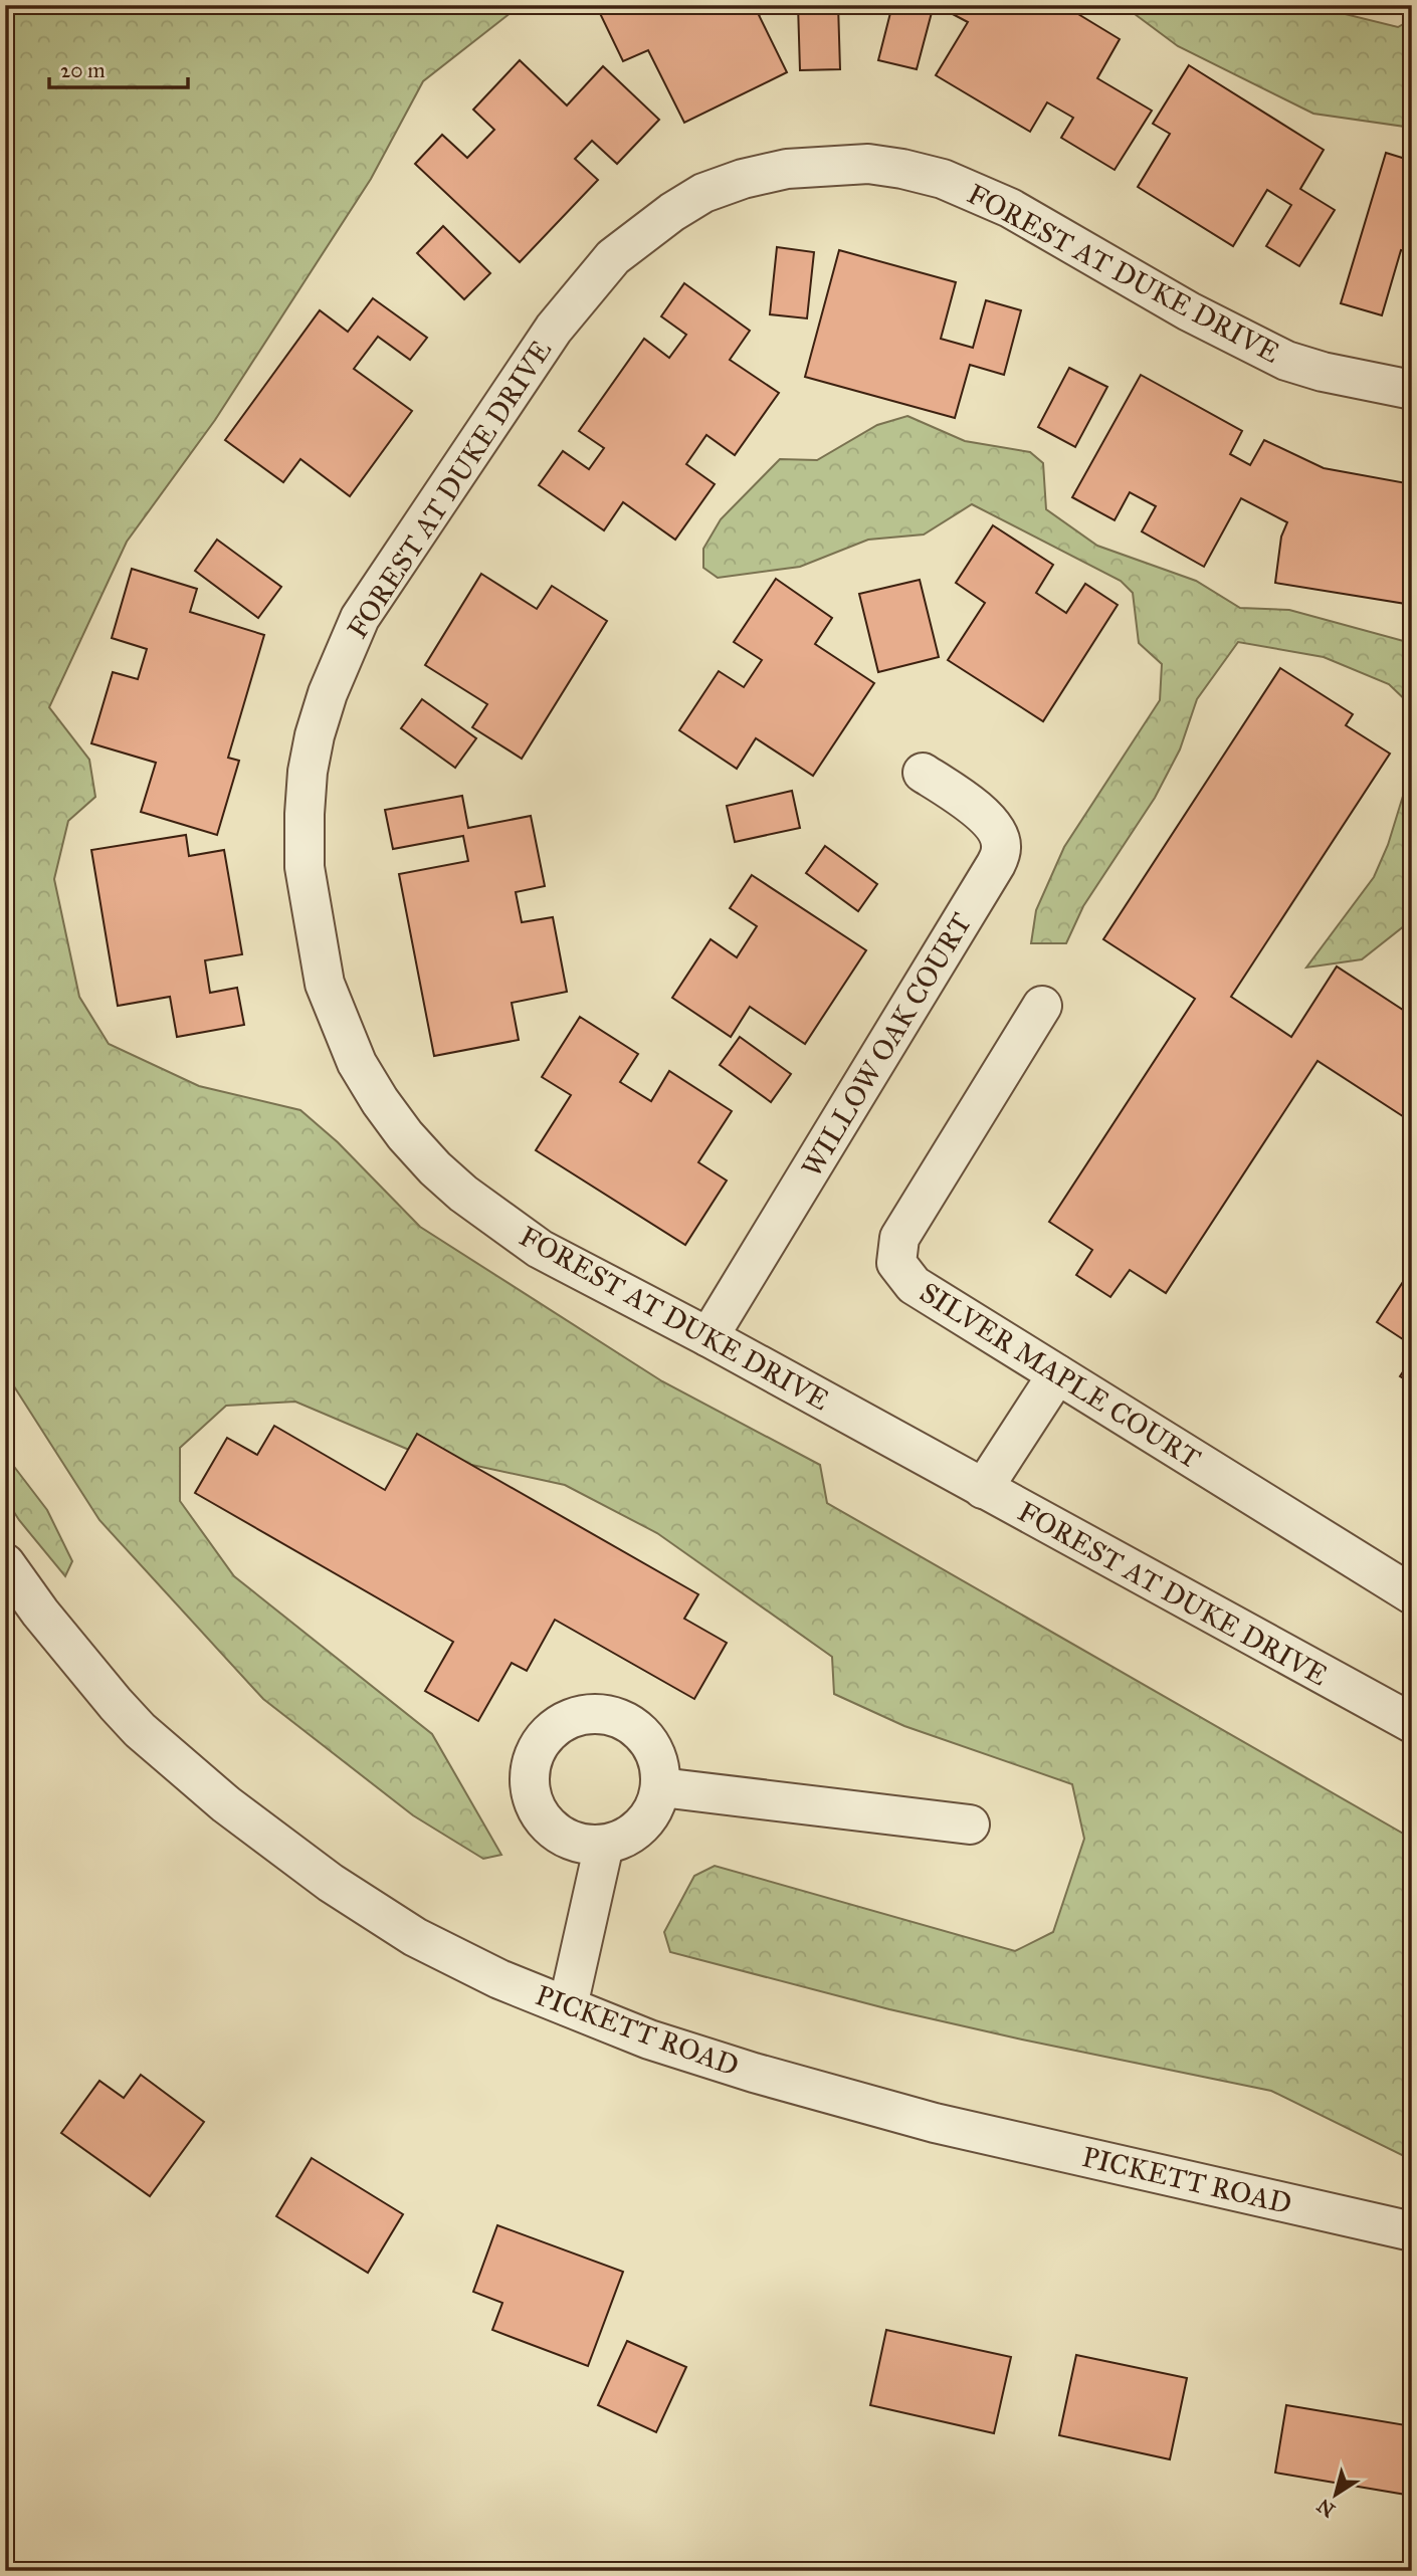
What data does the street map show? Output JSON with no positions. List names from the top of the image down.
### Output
{
  "streets": {
    "street": [
      "FOREST AT DUKE DRIVE",
      "WILLOW OAK COURT",
      "SILVER MAPLE COURT",
      "PICKETT ROAD"
    ]
  },
  "crossings": [
    ["FOREST AT DUKE DRIVE", "WILLOW OAK COURT"]
  ],
  "scale_bar": "20 m",
  "north": "bottom left"
}
